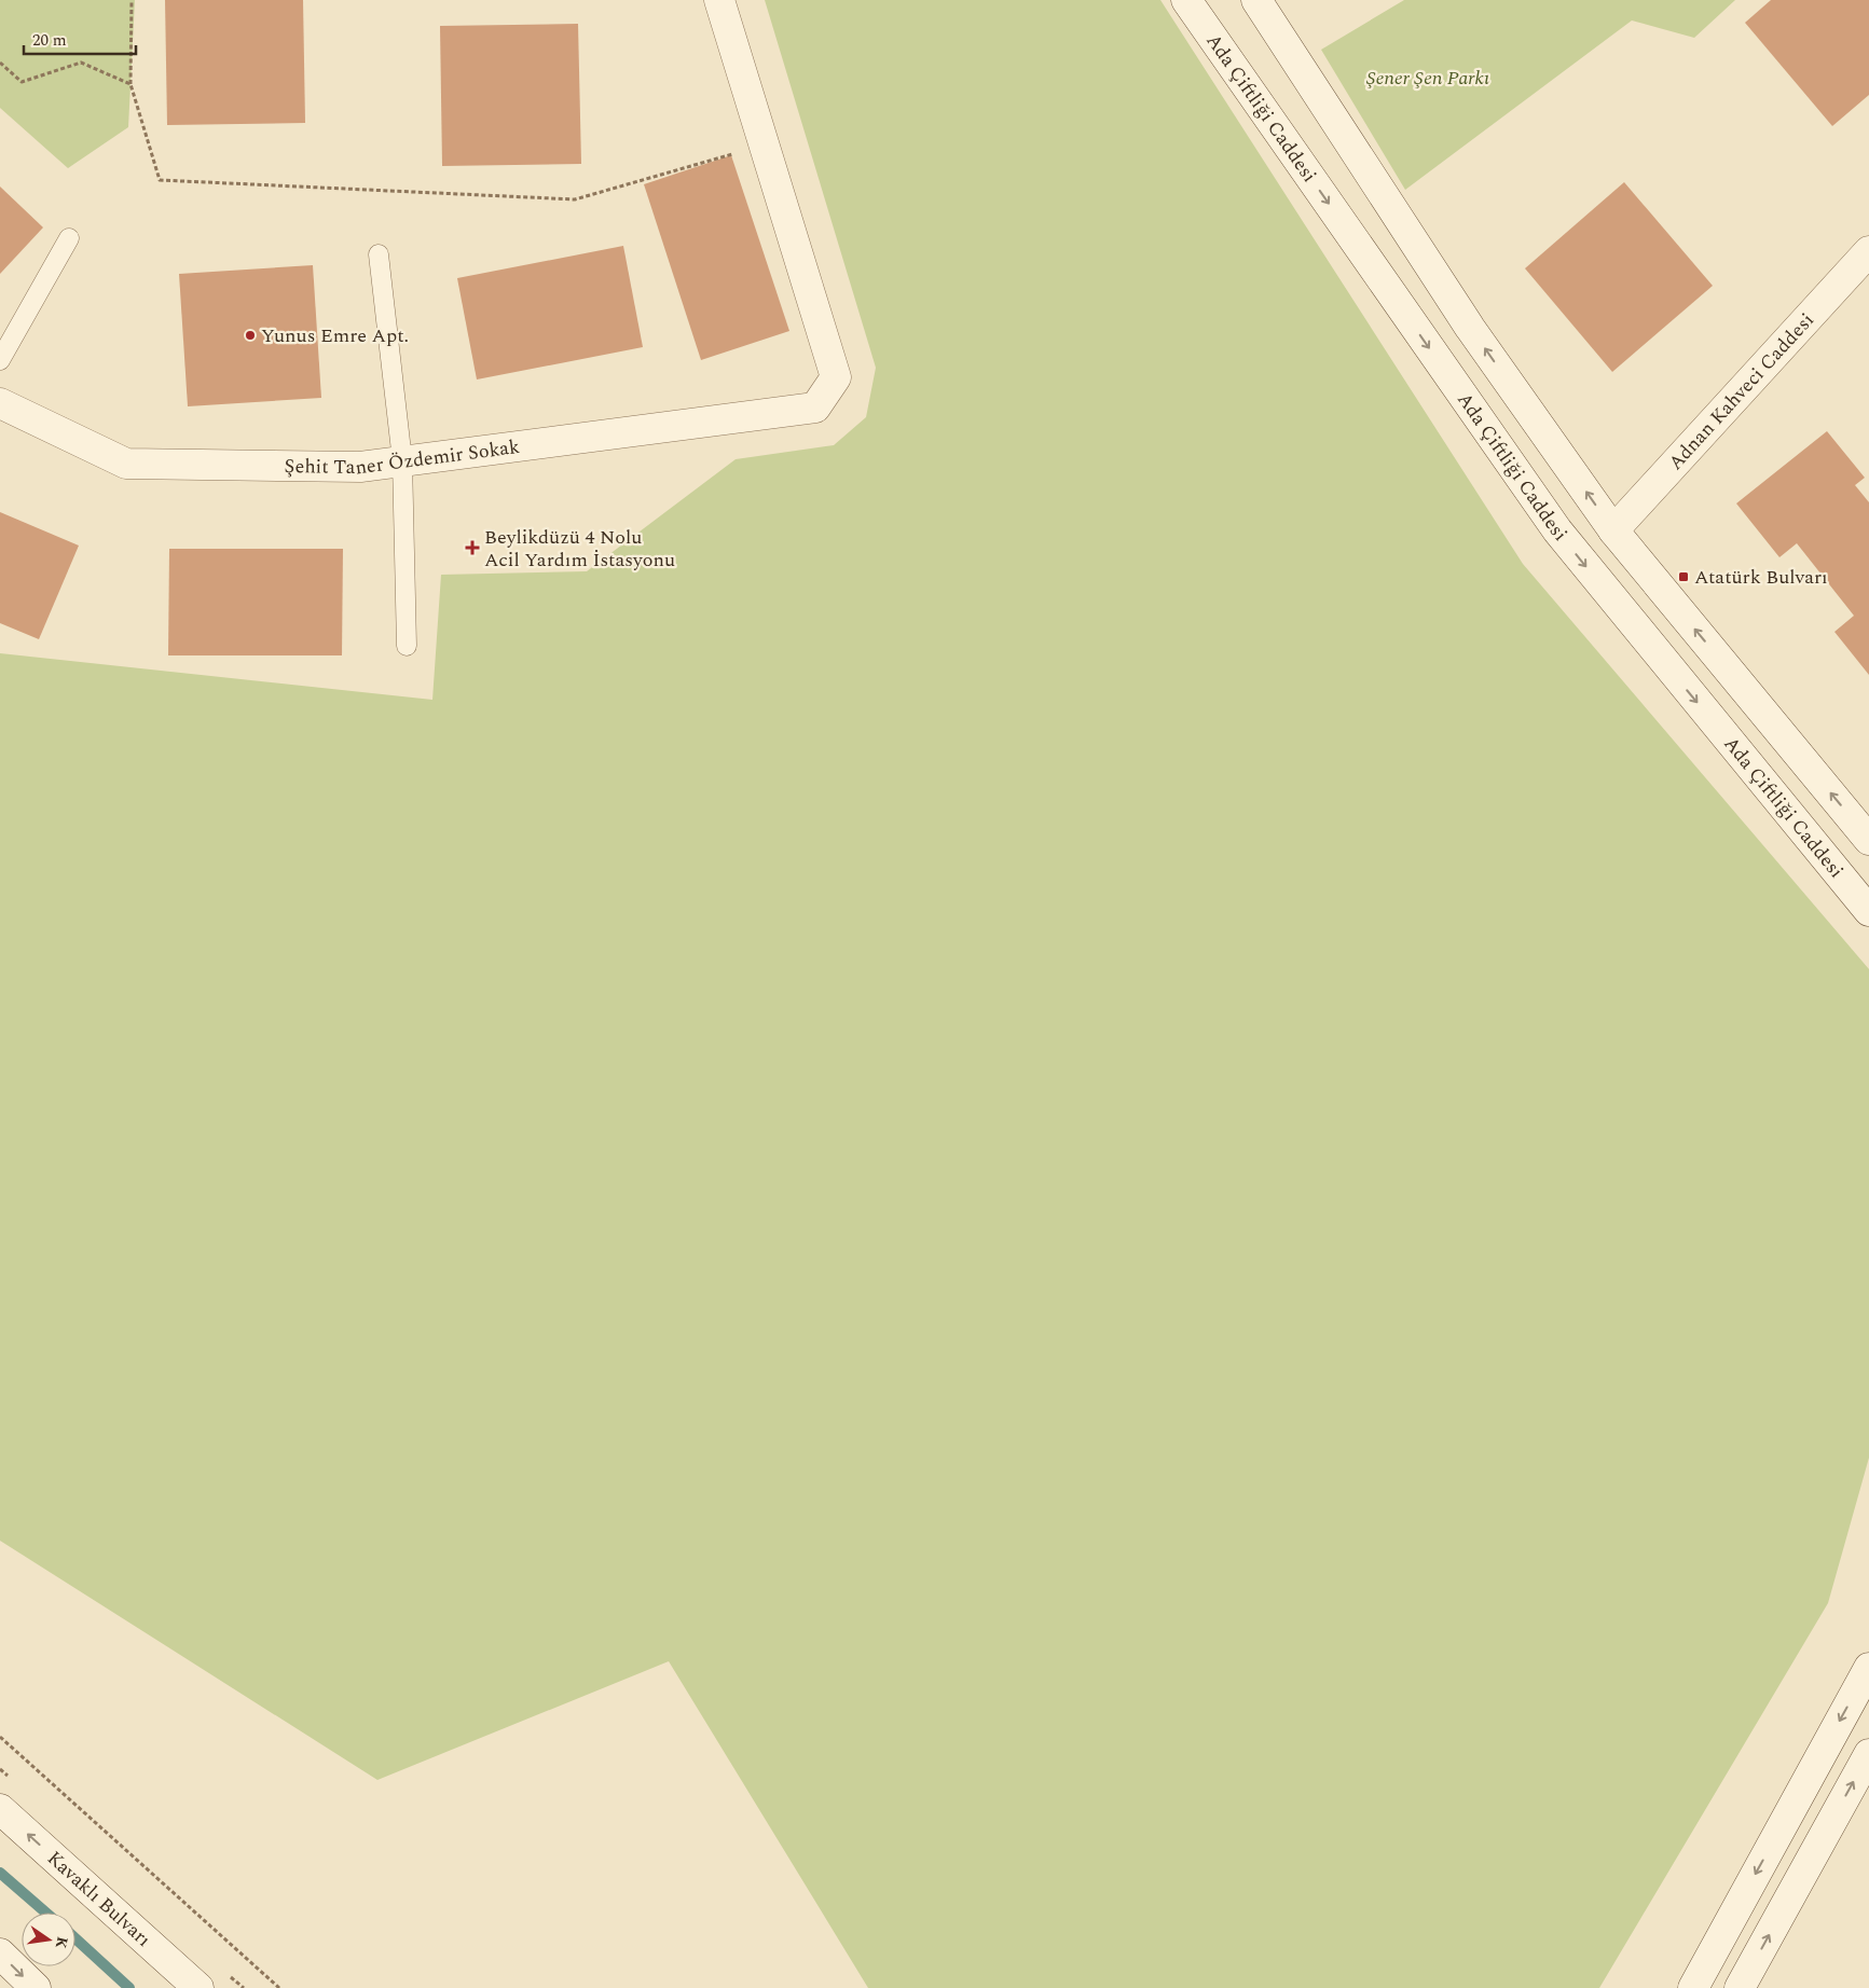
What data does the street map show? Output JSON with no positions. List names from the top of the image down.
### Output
{
  "streets": {
    "main road": [
      "Ada Çiftliği Caddesi",
      "Adnan Kahveci Caddesi",
      "Şehit Taner Özdemir Sokak",
      "Kavaklı Bulvarı"
    ]
  },
  "one_way": ["Kavaklı Bulvarı"],
  "parks": ["Şener Şen Parkı"],
  "places": {
    "other": ["Yunus Emre Apt."],
    "health": ["Beylikdüzü 4 Nolu Acil Yardım İstasyonu"],
    "transit": ["Atatürk Bulvarı"]
  },
  "scale_bar": "20 m",
  "north": "right"
}
